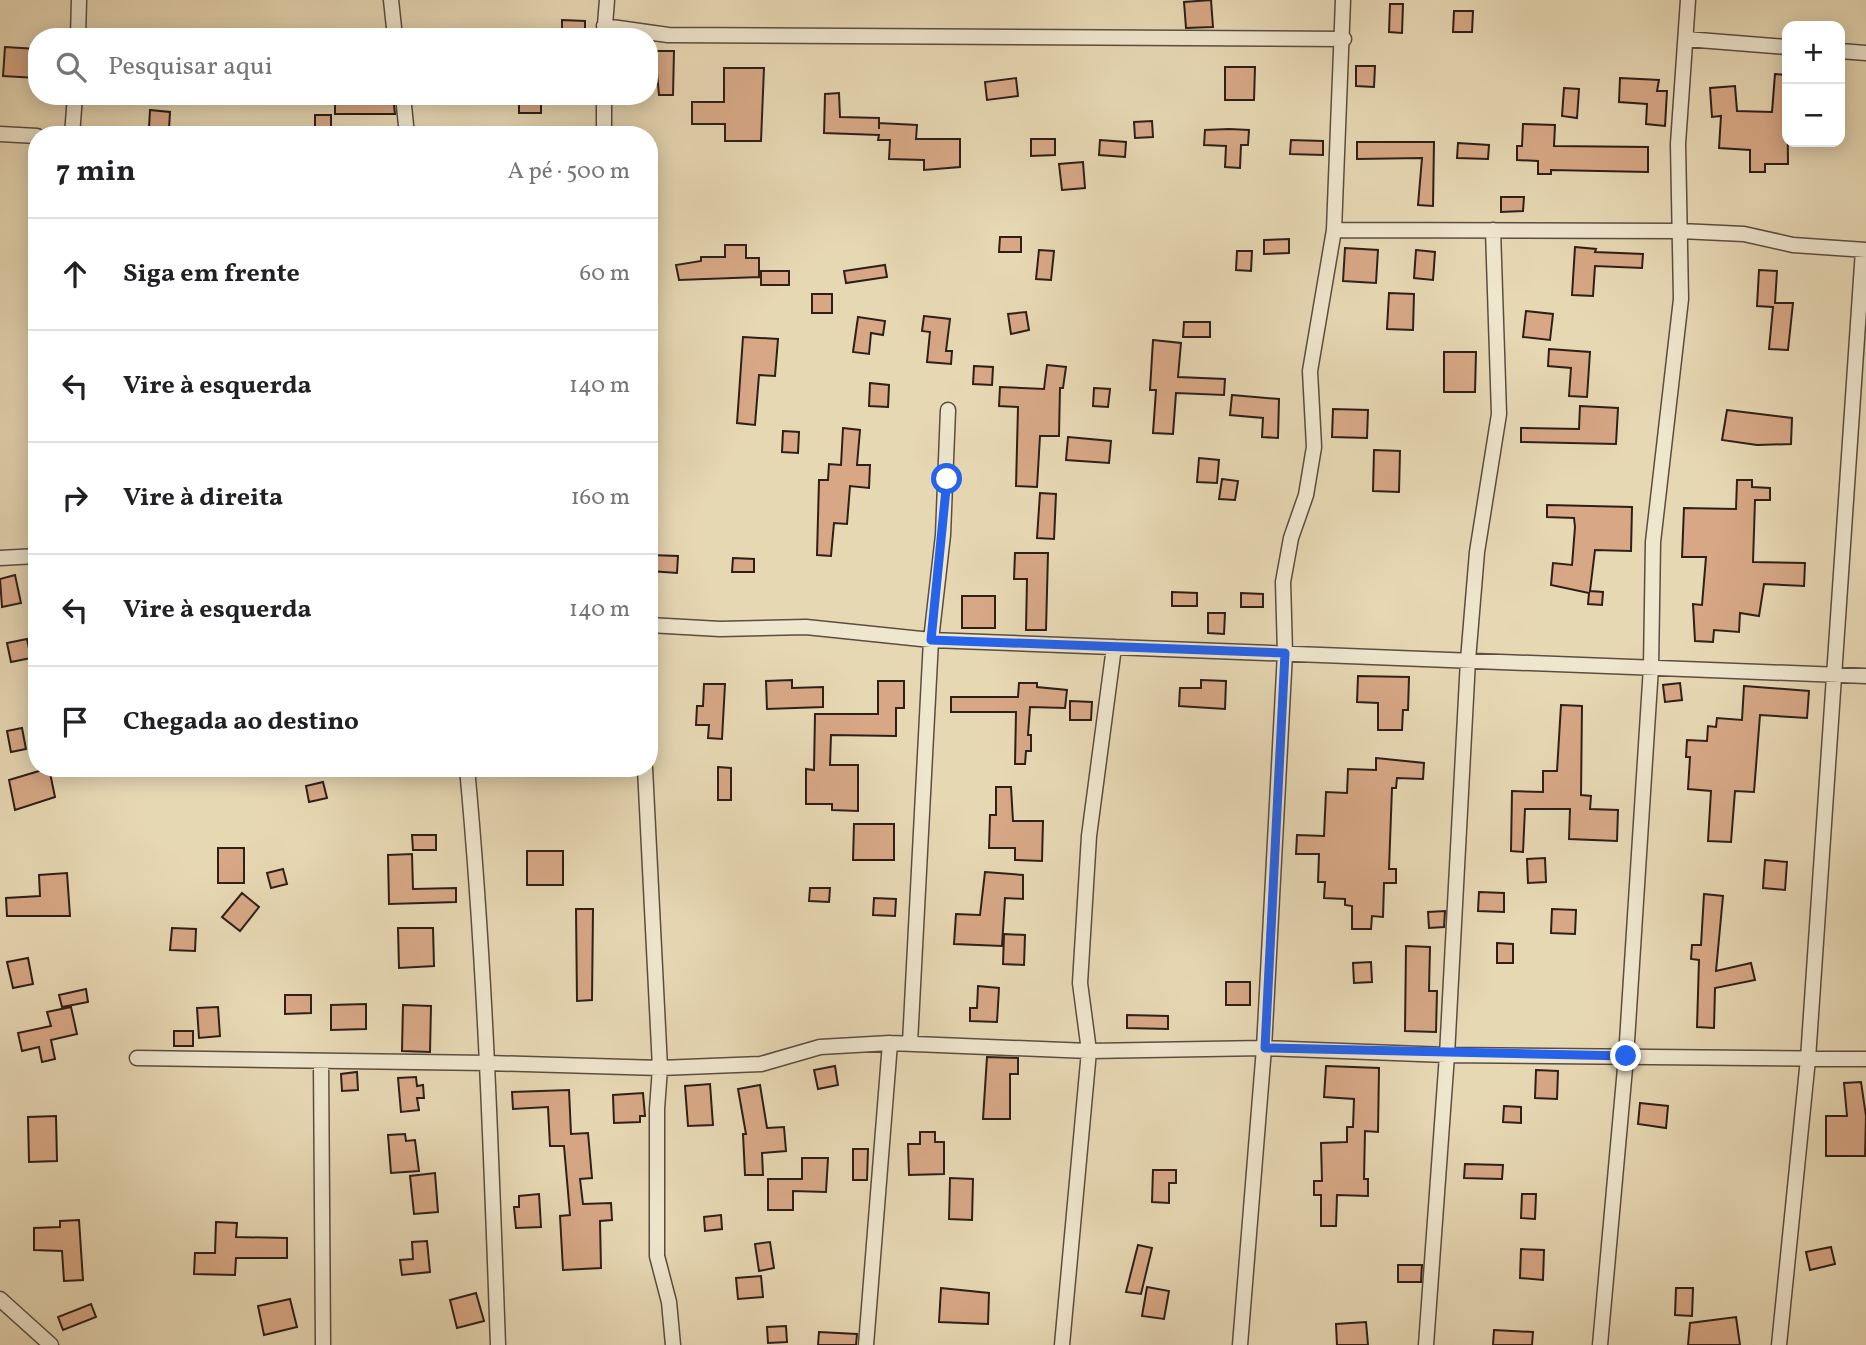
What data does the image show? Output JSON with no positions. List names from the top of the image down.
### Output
{
  "page": {
    "map_buttons": ["+", "−"],
    "search": "Pesquisar aqui",
    "heading": ["7 min", "A pé · 500 m"],
    "list": [
      ["Siga em frente", "60 m"],
      ["Vire à esquerda", "140 m"],
      ["Vire à direita", "160 m"],
      ["Vire à esquerda", "140 m"],
      "Chegada ao destino"
    ]
  }
}
